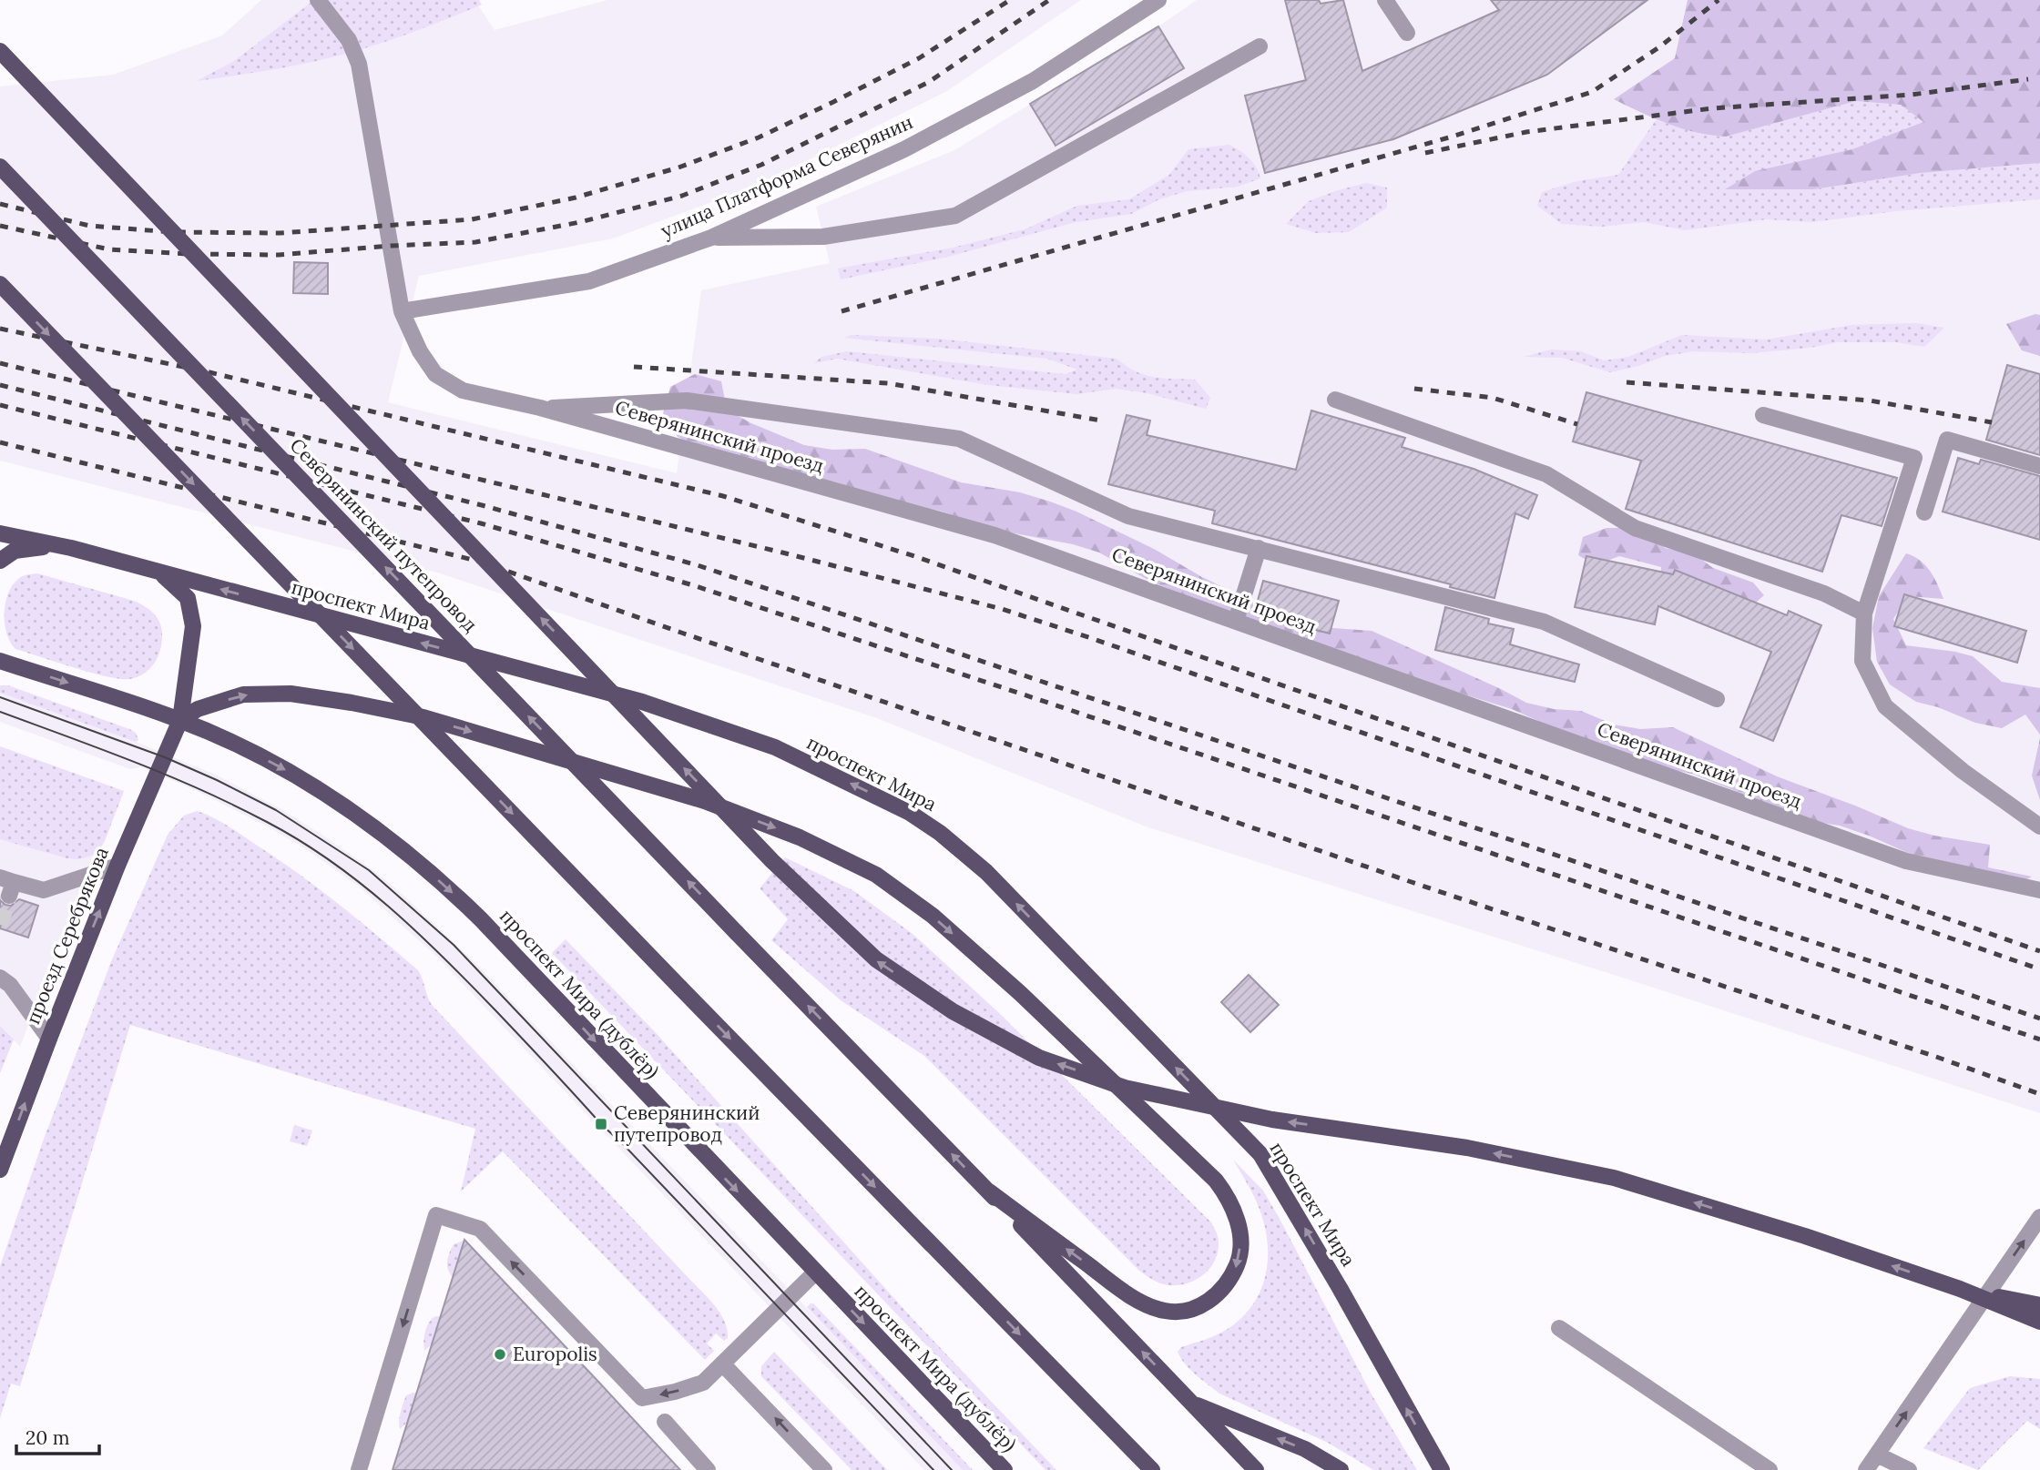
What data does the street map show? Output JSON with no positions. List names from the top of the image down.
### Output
{
  "streets": {
    "main road": [
      "Северянинский путепровод",
      "проспект Мира",
      "проезд Серебрякова",
      "проспект Мира (дублёр)"
    ],
    "street": ["улица Платформа Северянин", "Северянинский проезд"]
  },
  "crossings": [
    ["улица Платформа Северянин", "Северянинский проезд"],
    ["проспект Мира", "проезд Серебрякова"],
    ["проезд Серебрякова", "проспект Мира (дублёр)"]
  ],
  "one_way": ["проезд Серебрякова"],
  "places": {
    "transit": ["Северянинский путепровод"],
    "other": ["Europolis"]
  },
  "scale_bar": "20 m"
}
